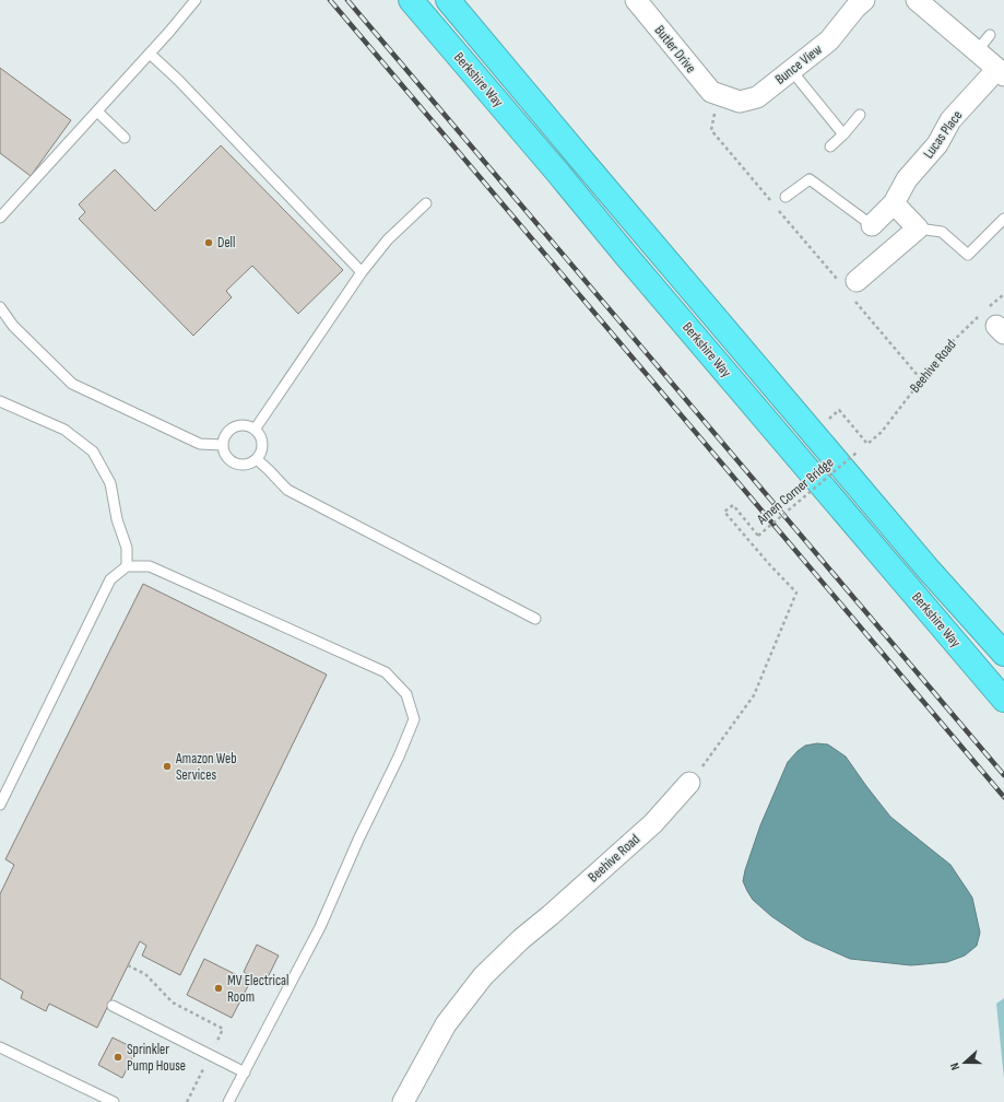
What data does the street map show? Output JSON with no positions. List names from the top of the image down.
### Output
{
  "streets": {
    "highway": ["Berkshire Way"],
    "street": [
      "Butler Drive",
      "Bunce View",
      "Lucas Place",
      "Beehive Road"
    ],
    "path": ["Amen Corner Bridge"]
  },
  "crossings": [
    ["Butler Drive", "Bunce View"],
    ["Beehive Road", "Amen Corner Bridge"]
  ],
  "places": [
    "Dell",
    "Amazon Web Services",
    "MV Electrical Room",
    "Sprinkler Pump House"
  ],
  "north": "left"
}
